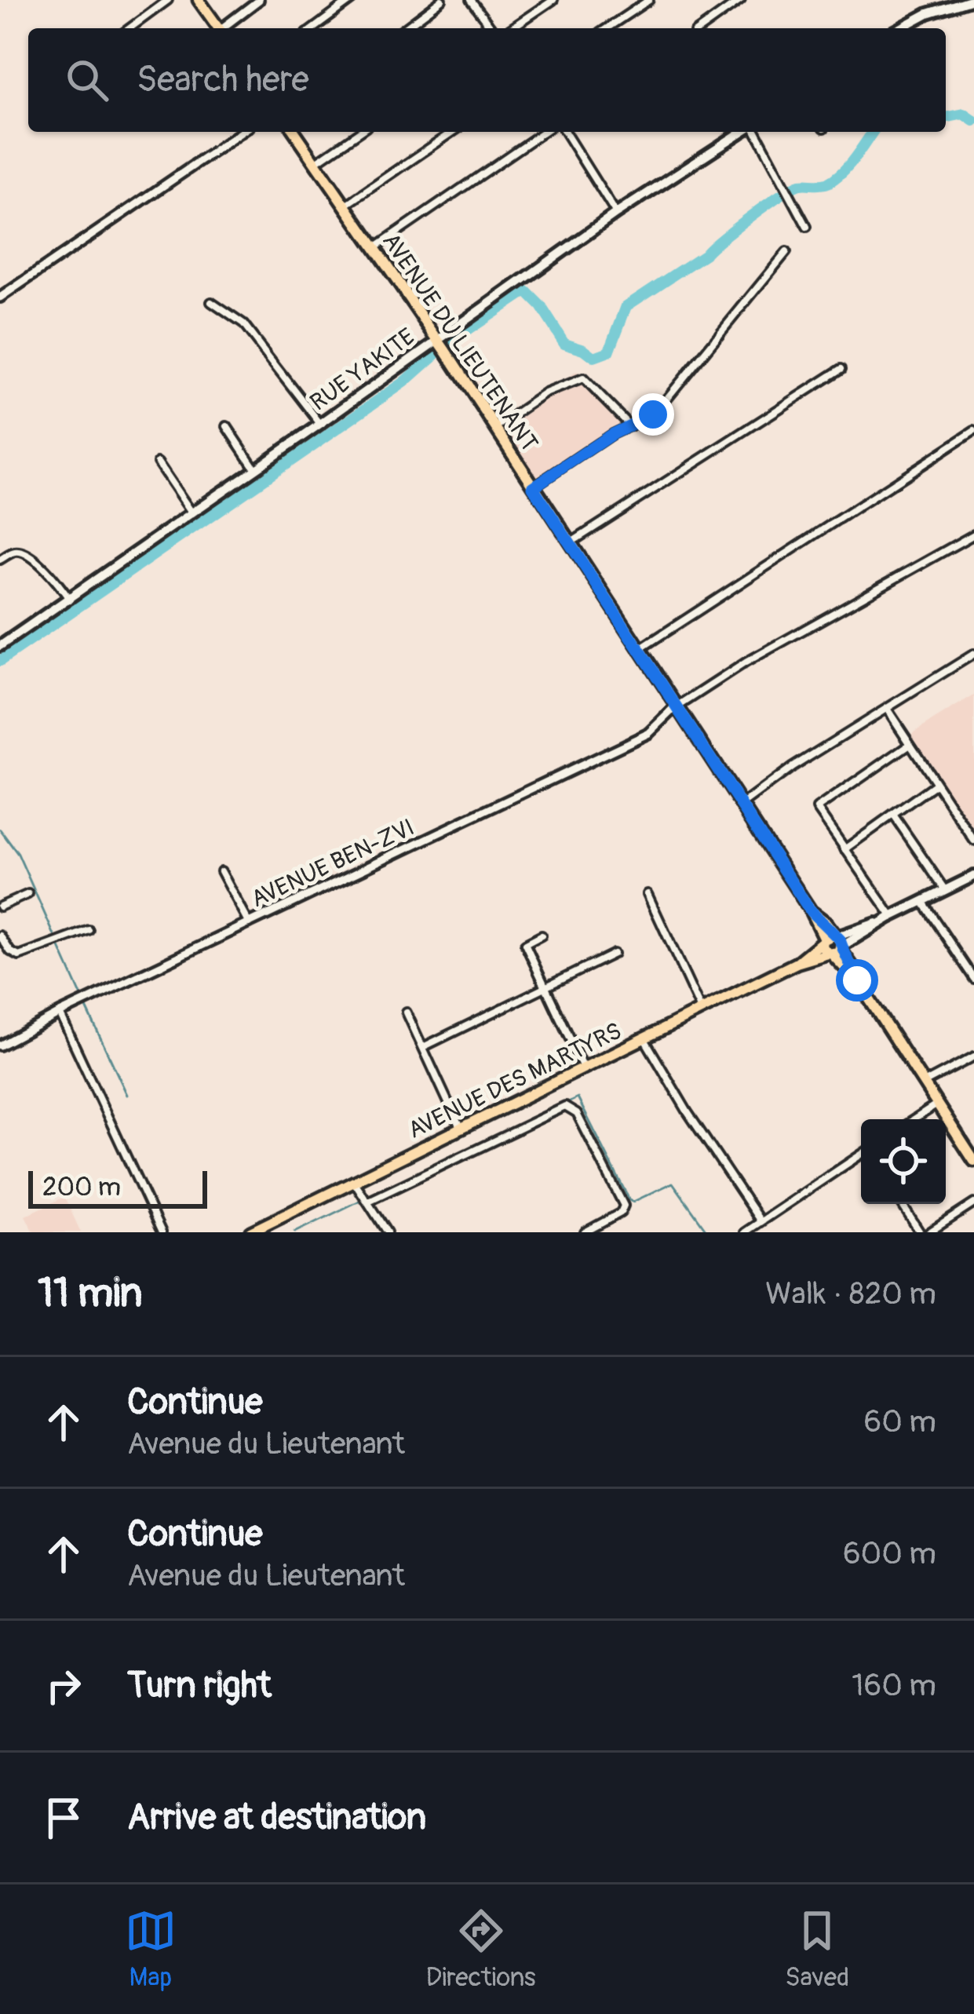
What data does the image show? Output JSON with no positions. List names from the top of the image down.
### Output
{
  "streets": {
    "main road": ["AVENUE DU LIEUTENANT", "RUE YAKITE", "AVENUE DES MARTYRS"],
    "street": ["AVENUE BEN-ZVI"]
  },
  "crossings": [
    ["AVENUE DU LIEUTENANT", "RUE YAKITE"],
    ["AVENUE DU LIEUTENANT", "AVENUE BEN-ZVI"],
    ["AVENUE DU LIEUTENANT", "AVENUE DES MARTYRS"]
  ],
  "scale_bar": "200 m",
  "page": {
    "search": "Search here",
    "scale": "200 m",
    "heading": ["11 min", "Walk · 820 m"],
    "list": [
      ["Continue", "Avenue du Lieutenant", "60 m"],
      ["Continue", "Avenue du Lieutenant", "600 m"],
      ["Turn right", "160 m"],
      "Arrive at destination"
    ],
    "nav": ["Map", "Directions", "Saved"]
  }
}
